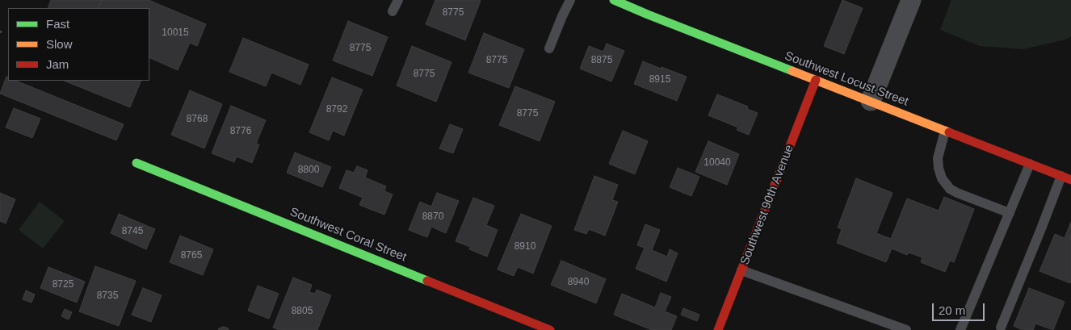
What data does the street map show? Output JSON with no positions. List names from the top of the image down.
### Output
{
  "streets": {
    "street": ["Southwest Locust Street", "Southwest 90th Avenue", "Southwest Coral Street"]
  },
  "crossings": [
    ["Southwest Locust Street", "Southwest 90th Avenue"]
  ],
  "house_numbers": [
    "8775",
    "10015",
    "8775",
    "8775",
    "8875",
    "8775",
    "8915",
    "8792",
    "8775",
    "8768",
    "8776",
    "10040",
    "8800",
    "8870",
    "8745",
    "8910",
    "8765",
    "8940",
    "8725",
    "8735",
    "8805"
  ],
  "legend": ["Fast", "Slow", "Jam"],
  "scale_bar": "20 m"
}
